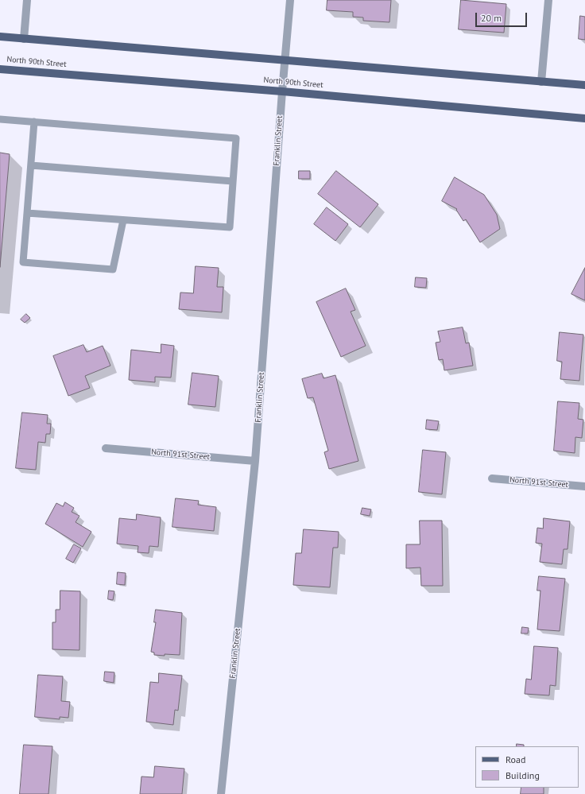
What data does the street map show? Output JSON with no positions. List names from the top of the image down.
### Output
{
  "streets": {
    "main road": ["North 90th Street"],
    "street": ["Franklin Street", "North 91st Street"]
  },
  "crossings": [
    ["North 90th Street", "Franklin Street"],
    ["Franklin Street", "North 91st Street"]
  ],
  "legend": ["Road", "Building"],
  "scale_bar": "20 m"
}
